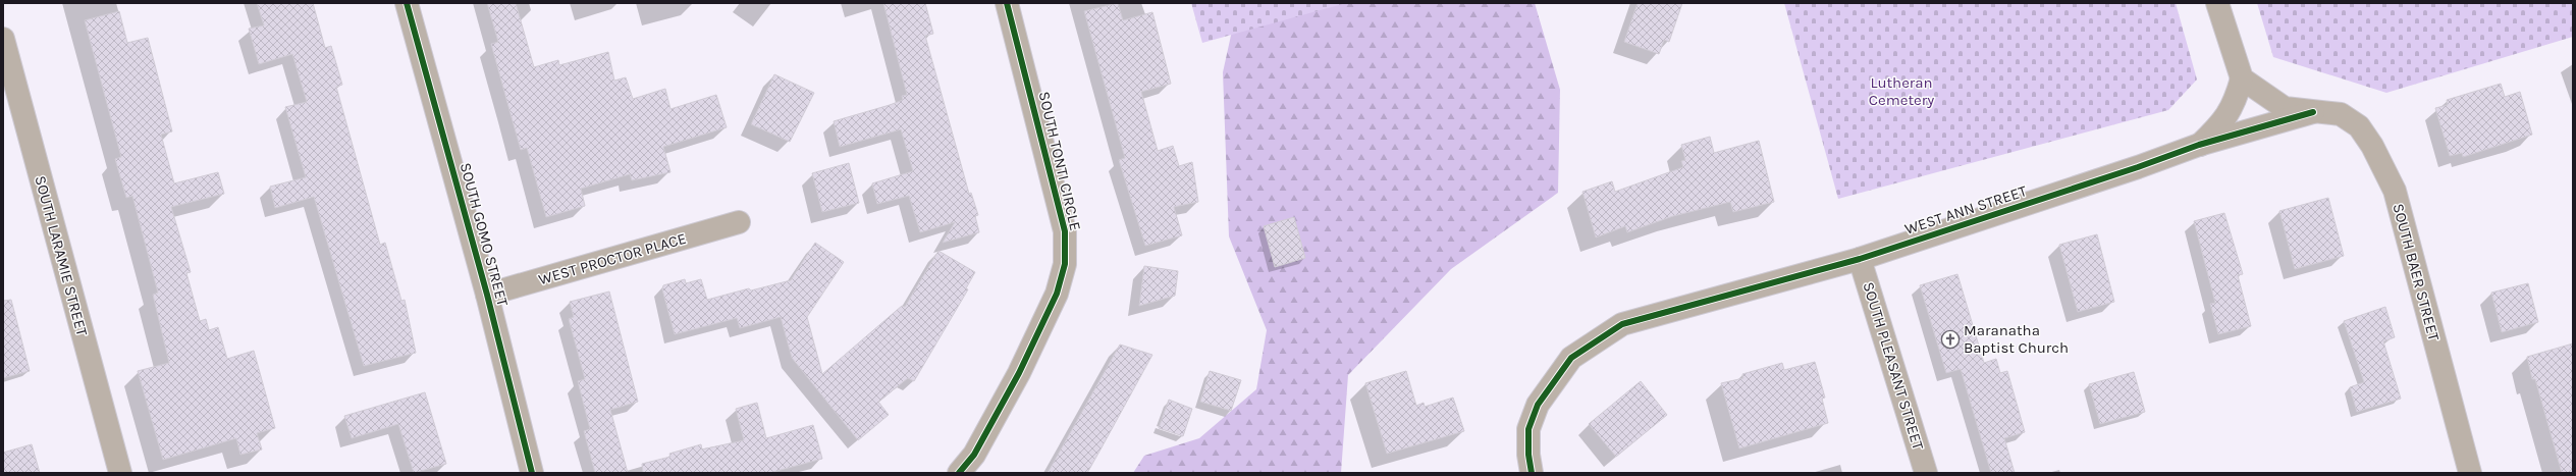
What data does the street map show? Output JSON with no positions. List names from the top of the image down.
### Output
{
  "streets": {
    "street": [
      "SOUTH TONTI CIRCLE",
      "WEST ANN STREET",
      "SOUTH GOMO STREET",
      "SOUTH LARAMIE STREET",
      "WEST PROCTOR PLACE",
      "SOUTH BAER STREET",
      "SOUTH PLEASANT STREET"
    ]
  },
  "crossings": [
    ["WEST ANN STREET", "SOUTH BAER STREET"],
    ["WEST ANN STREET", "SOUTH PLEASANT STREET"],
    ["SOUTH GOMO STREET", "WEST PROCTOR PLACE"]
  ],
  "parks": ["Lutheran Cemetery"],
  "places": {
    "church": ["Maranatha Baptist Church"]
  }
}
